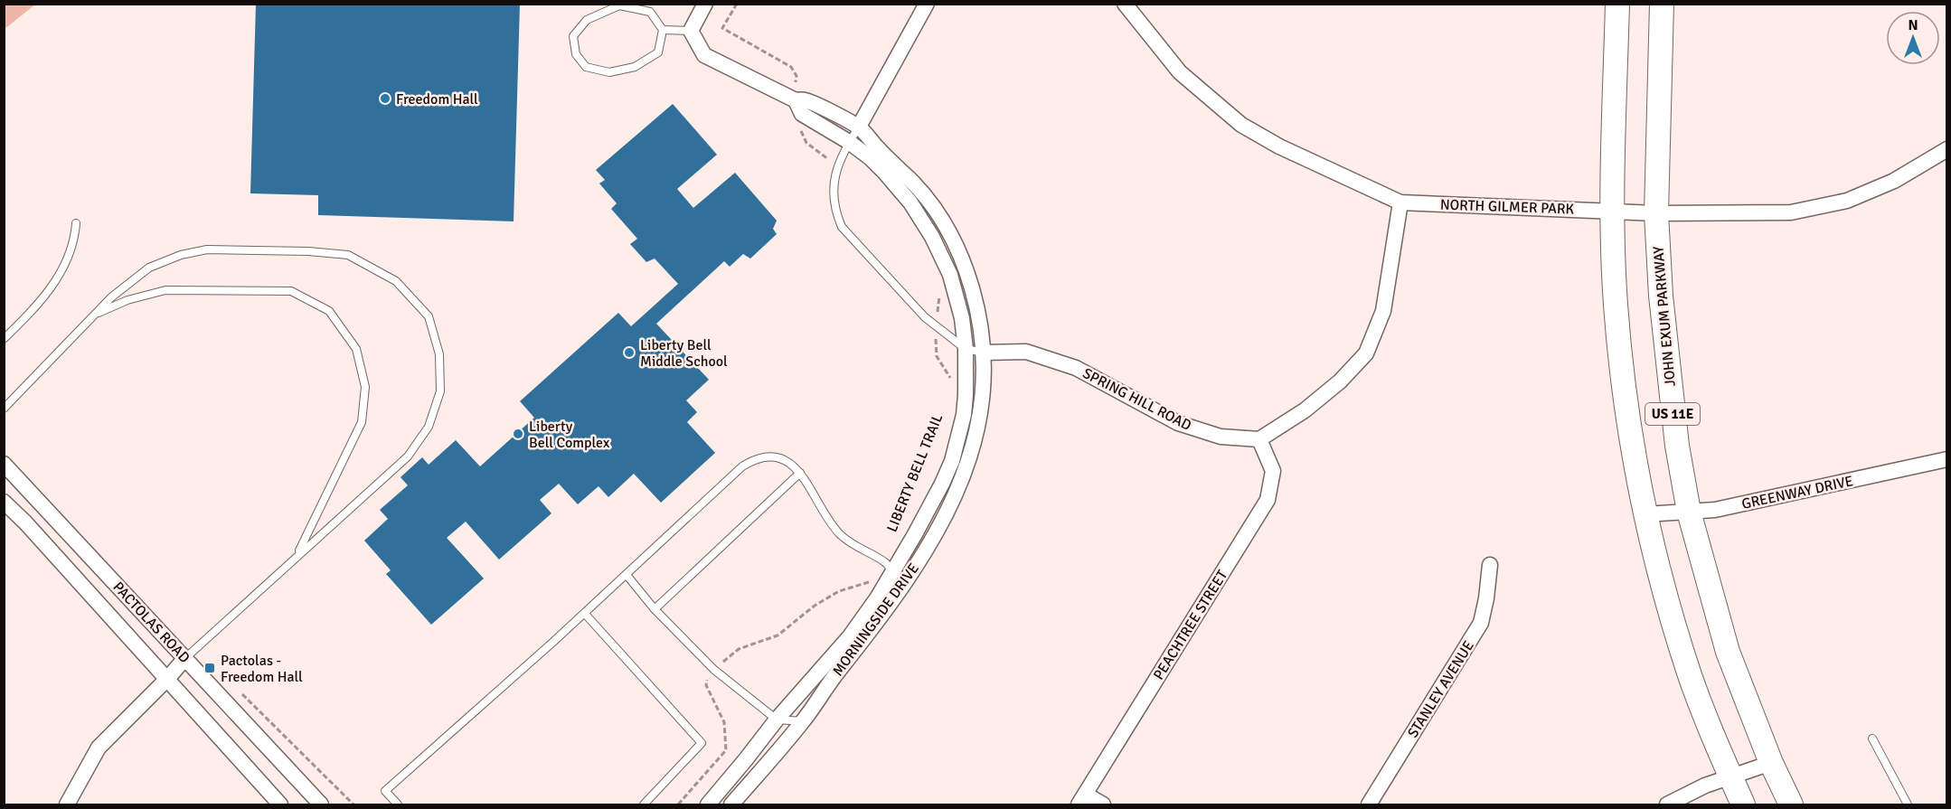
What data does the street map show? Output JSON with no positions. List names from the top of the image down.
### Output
{
  "streets": {
    "main road": ["JOHN EXUM PARKWAY", "US 11E"],
    "street": [
      "NORTH GILMER PARK",
      "SPRING HILL ROAD",
      "GREENWAY DRIVE",
      "MORNINGSIDE DRIVE",
      "PACTOLAS ROAD",
      "PEACHTREE STREET",
      "STANLEY AVENUE"
    ]
  },
  "crossings": [
    ["NORTH GILMER PARK", "JOHN EXUM PARKWAY"],
    ["NORTH GILMER PARK", "US 11E"],
    ["JOHN EXUM PARKWAY", "GREENWAY DRIVE"],
    ["SPRING HILL ROAD", "MORNINGSIDE DRIVE"],
    ["SPRING HILL ROAD", "PEACHTREE STREET"],
    ["US 11E", "GREENWAY DRIVE"]
  ],
  "places": {
    "other": ["Freedom Hall", "Liberty Bell Middle School", "Liberty Bell Complex"],
    "transit": ["Pactolas - Freedom Hall"]
  },
  "north": "top"
}
